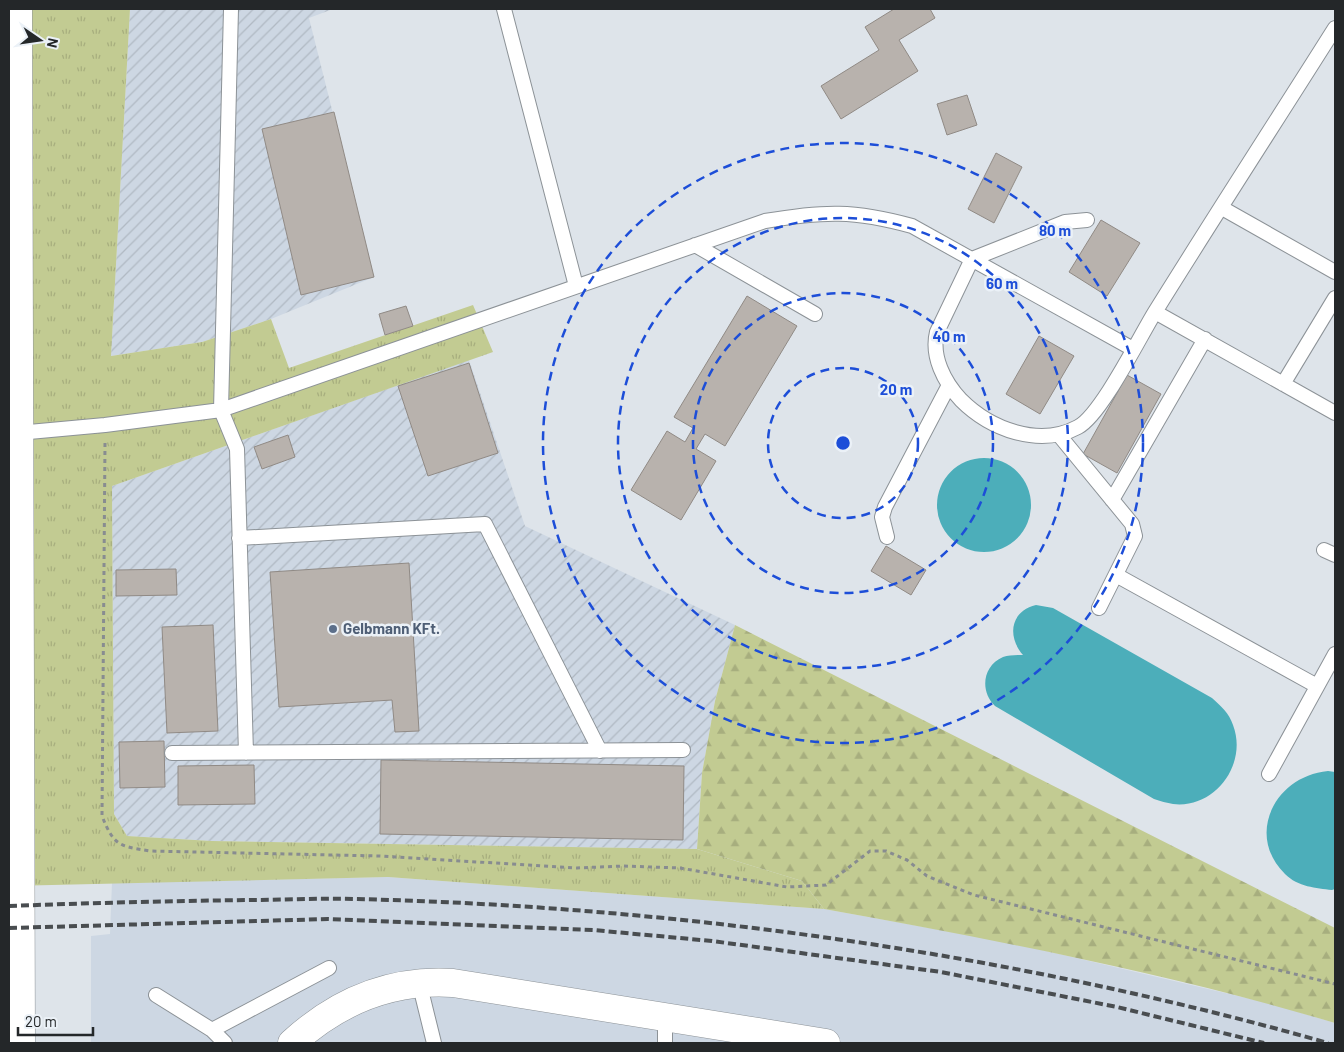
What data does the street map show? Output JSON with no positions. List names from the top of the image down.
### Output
{
  "places": ["Gelbmann KFt."],
  "scale_bar": "20 m",
  "north": "right",
  "rings": [
    "80 m",
    "60 m",
    "40 m",
    "20 m"
  ]
}
